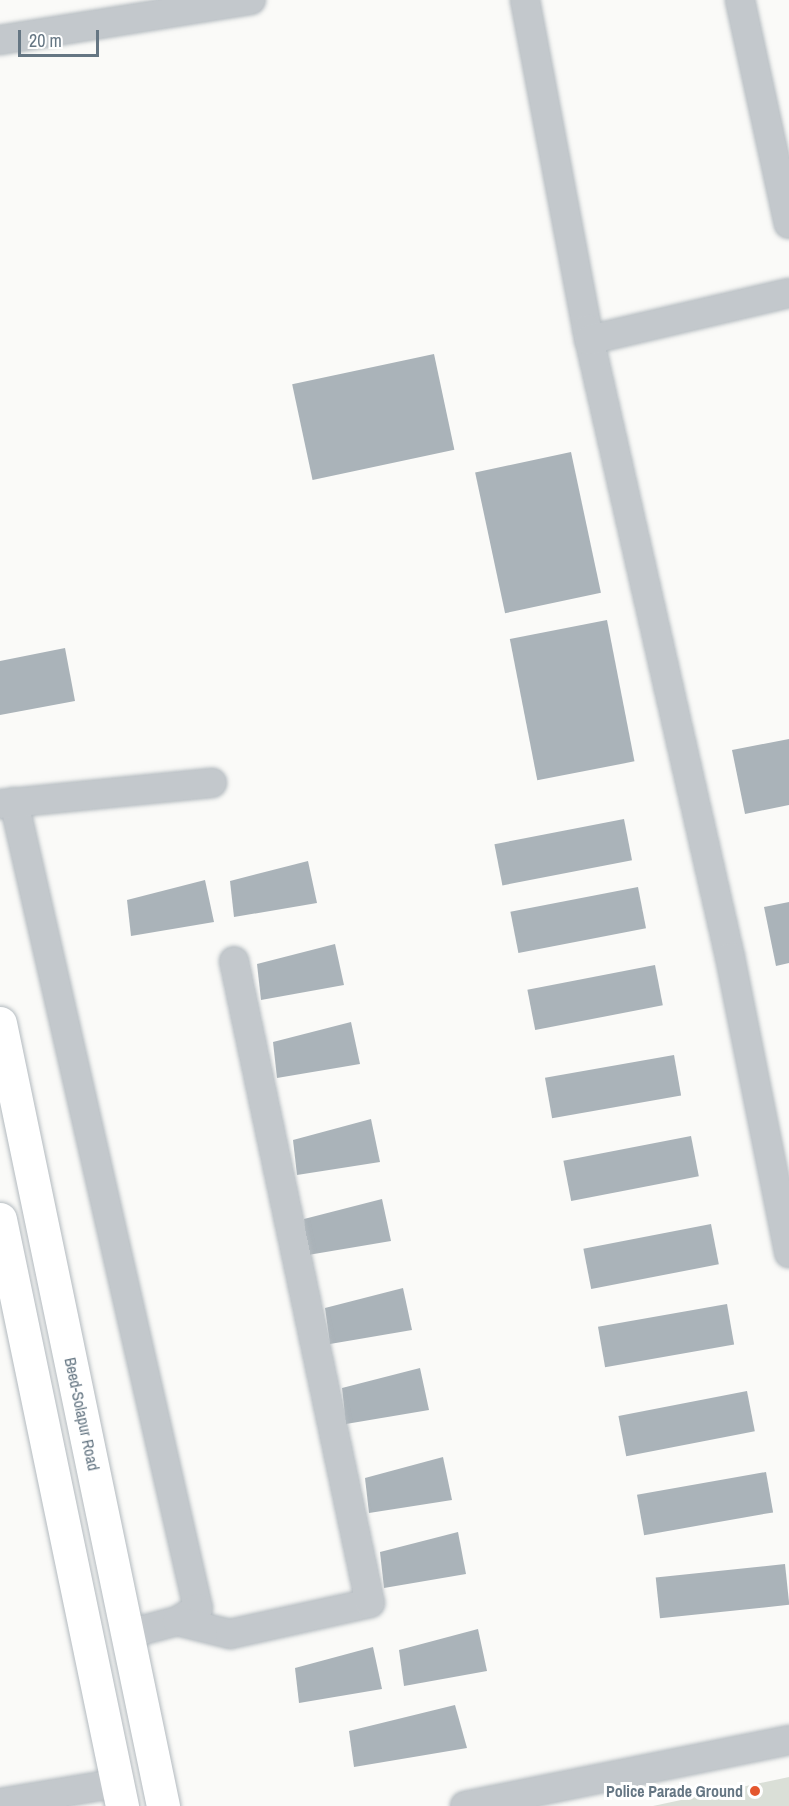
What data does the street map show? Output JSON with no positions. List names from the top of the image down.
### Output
{
  "streets": {
    "main road": ["Beed-Solapur Road"]
  },
  "places": ["Police Parade Ground"],
  "scale_bar": "20 m"
}
